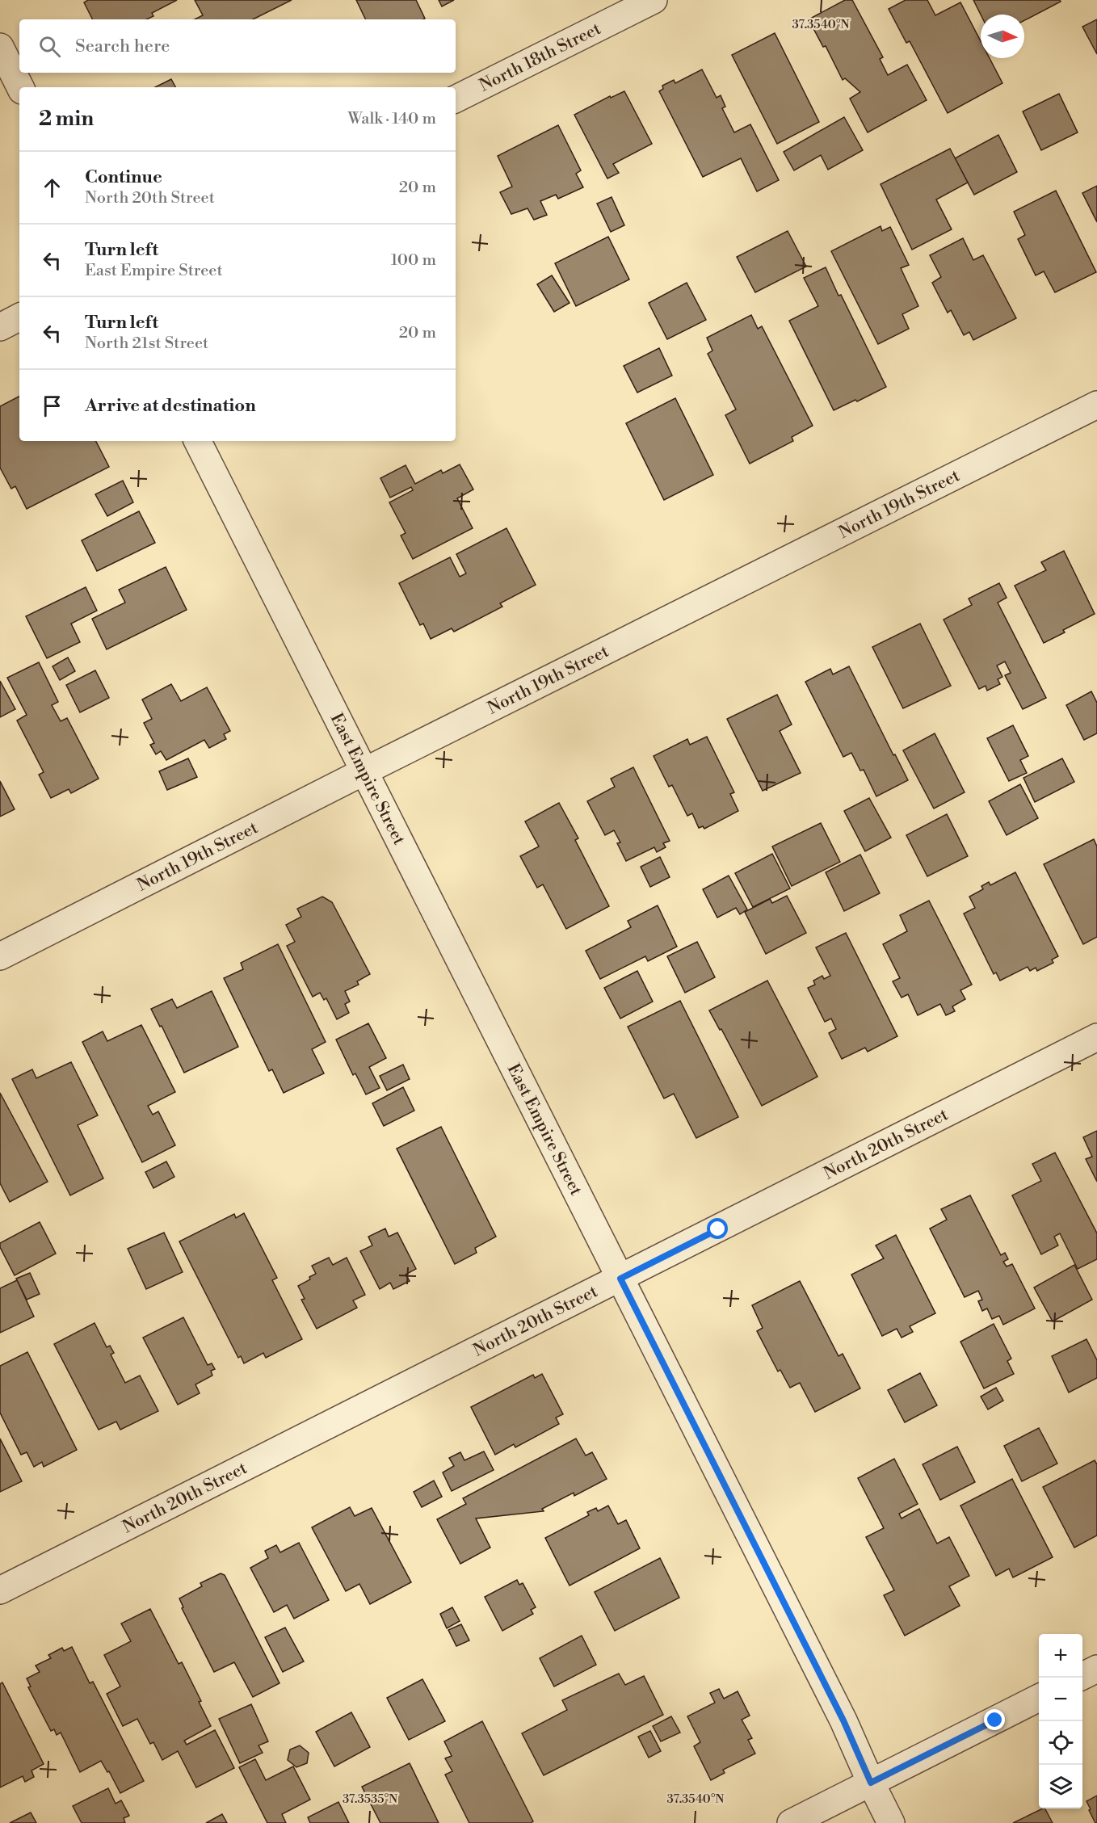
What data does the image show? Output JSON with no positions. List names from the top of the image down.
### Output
{
  "streets": {
    "street": [
      "North 18th Street",
      "North 19th Street",
      "East Empire Street",
      "North 20th Street"
    ]
  },
  "crossings": [
    ["North 19th Street", "East Empire Street"],
    ["East Empire Street", "North 20th Street"]
  ],
  "north": "right",
  "page": {
    "search": "Search here",
    "heading": ["2 min", "Walk · 140 m"],
    "list": [
      ["Continue", "North 20th Street", "20 m"],
      ["Turn left", "East Empire Street", "100 m"],
      ["Turn left", "North 21st Street", "20 m"],
      "Arrive at destination"
    ],
    "map_buttons": ["+", "−"]
  },
  "coordinates": ["37.3540°N", "37.3535°N"]
}
